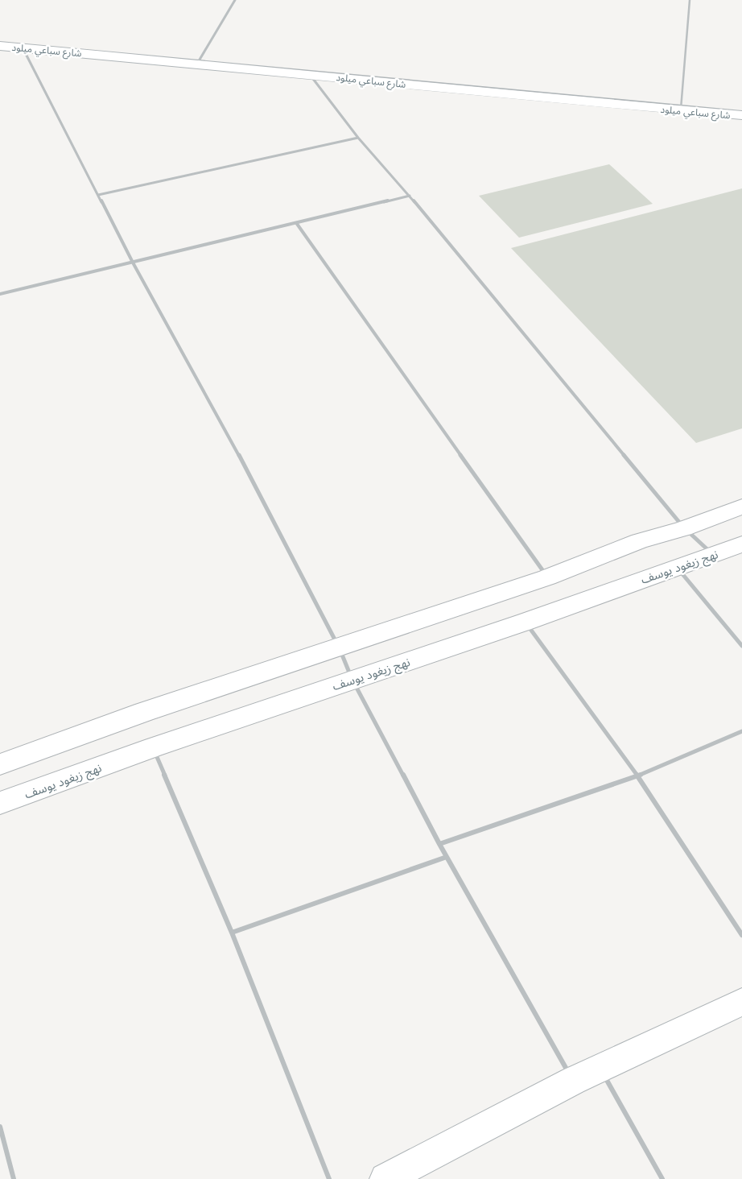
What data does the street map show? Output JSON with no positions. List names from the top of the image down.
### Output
{
  "streets": {
    "main road": ["شارع سباعي ميلود", "نهج زيغود يوسف"]
  }
}
